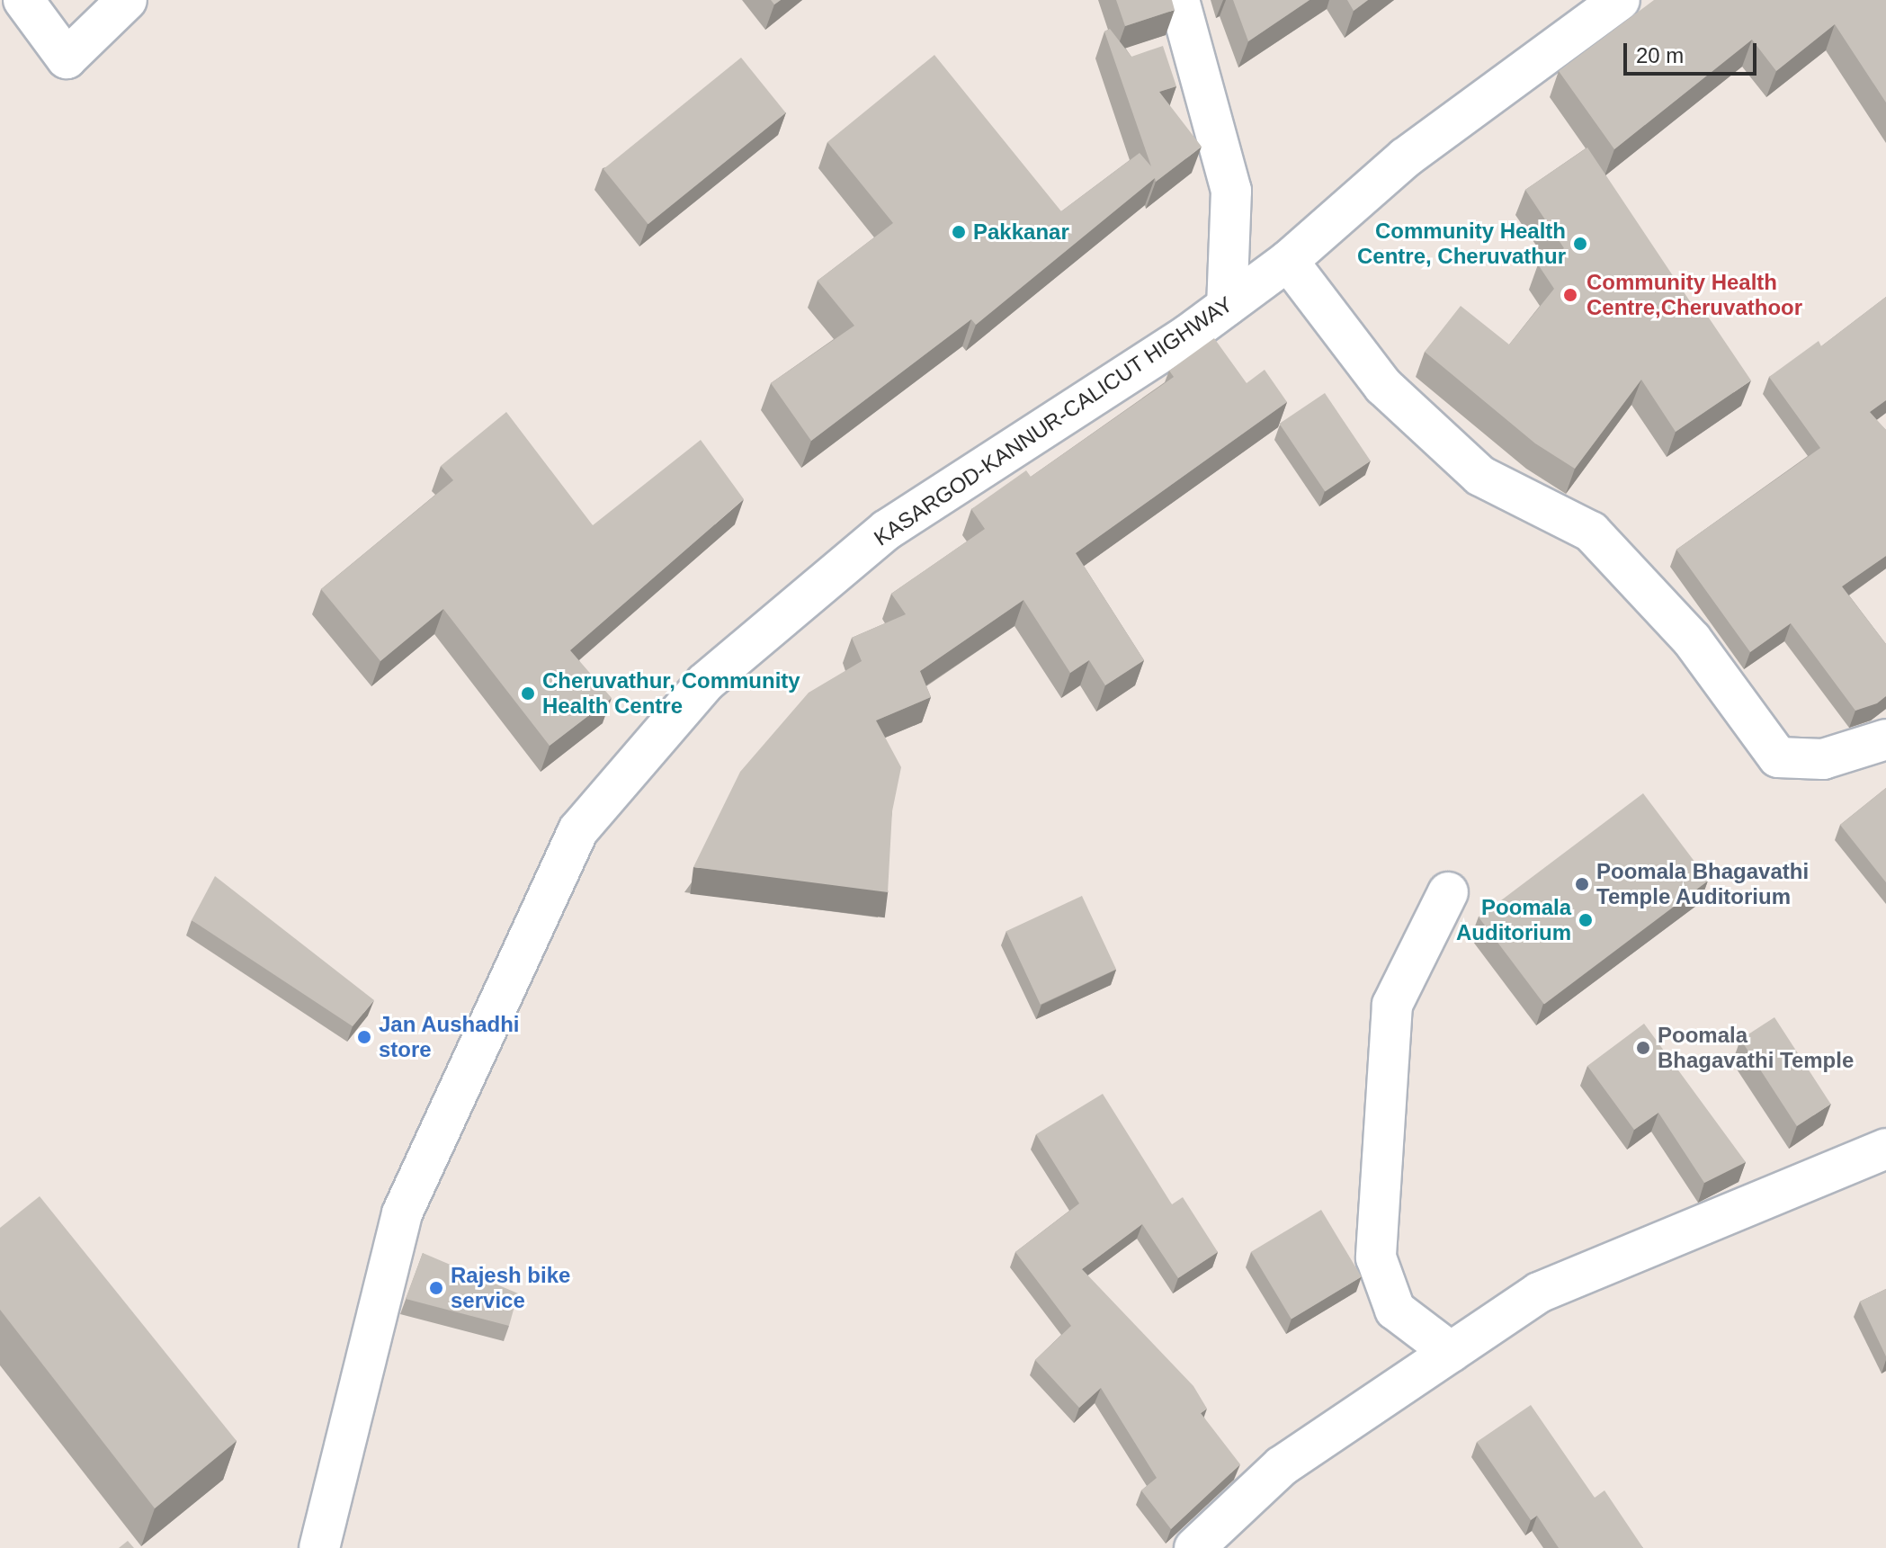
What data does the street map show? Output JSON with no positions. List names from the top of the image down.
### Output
{
  "streets": {
    "street": ["KASARGOD-KANNUR-CALICUT HIGHWAY"]
  },
  "places": [
    "Pakkanar",
    "Community Health Centre, Cheruvathur",
    "Community Health Centre,Cheruvathoor",
    "Cheruvathur, Community Health Centre",
    "Poomala Bhagavathi Temple Auditorium",
    "Poomala Auditorium",
    "Jan Aushadhi store",
    "Poomala Bhagavathi Temple",
    "Rajesh bike service"
  ],
  "scale_bar": "20 m"
}
